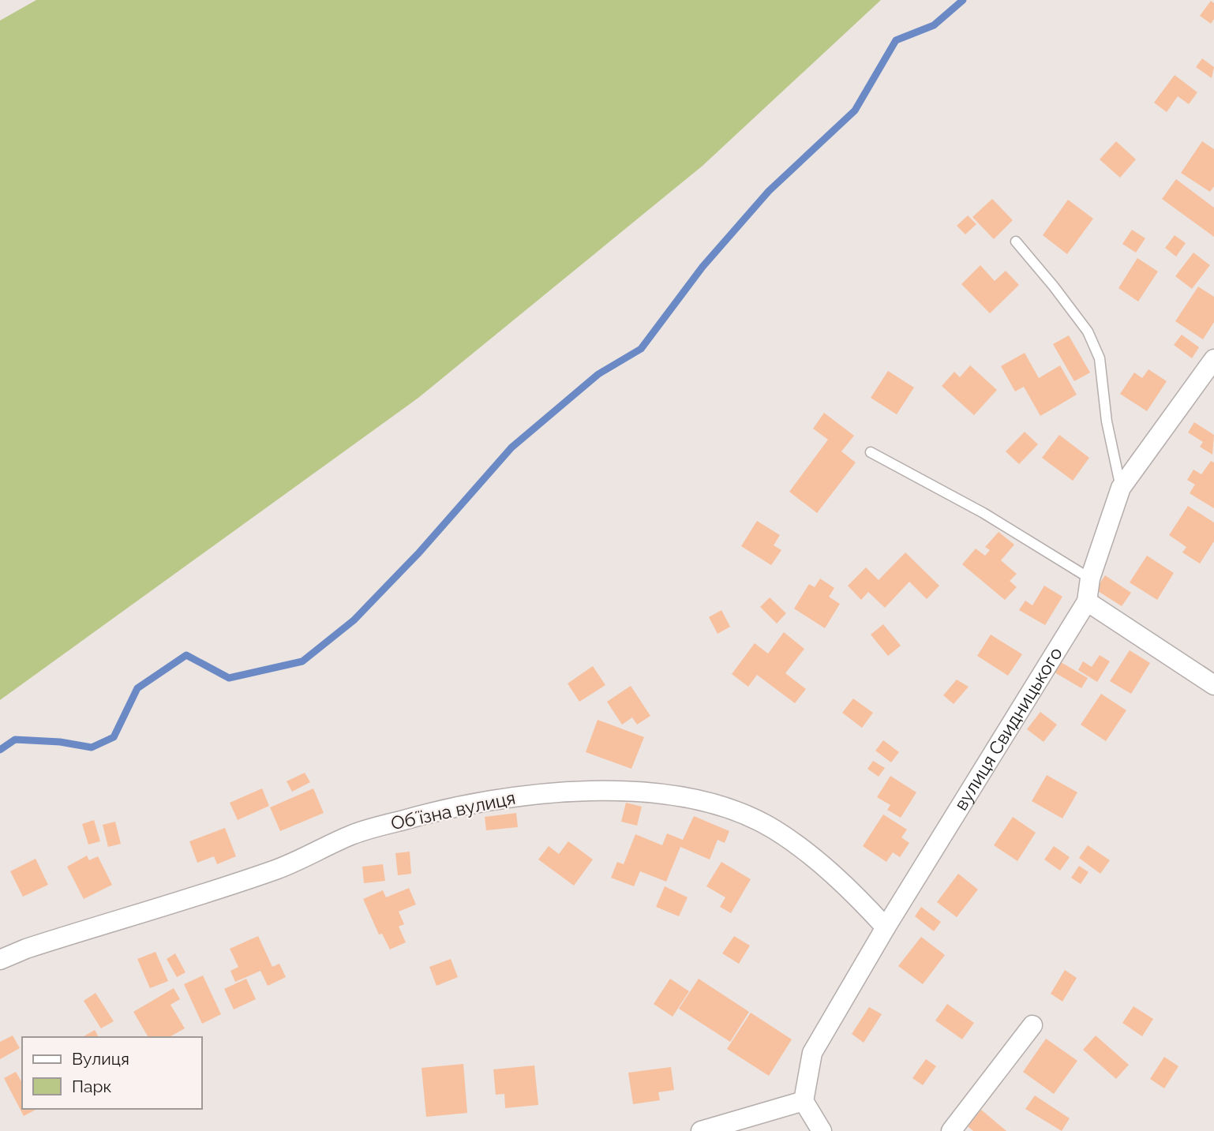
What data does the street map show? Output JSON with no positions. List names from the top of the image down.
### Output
{
  "streets": {
    "street": ["вулиця Свидницького", "Обʼїзна вулиця"]
  },
  "crossings": [
    ["вулиця Свидницького", "Обʼїзна вулиця"]
  ],
  "legend": ["Вулиця", "Парк"]
}
